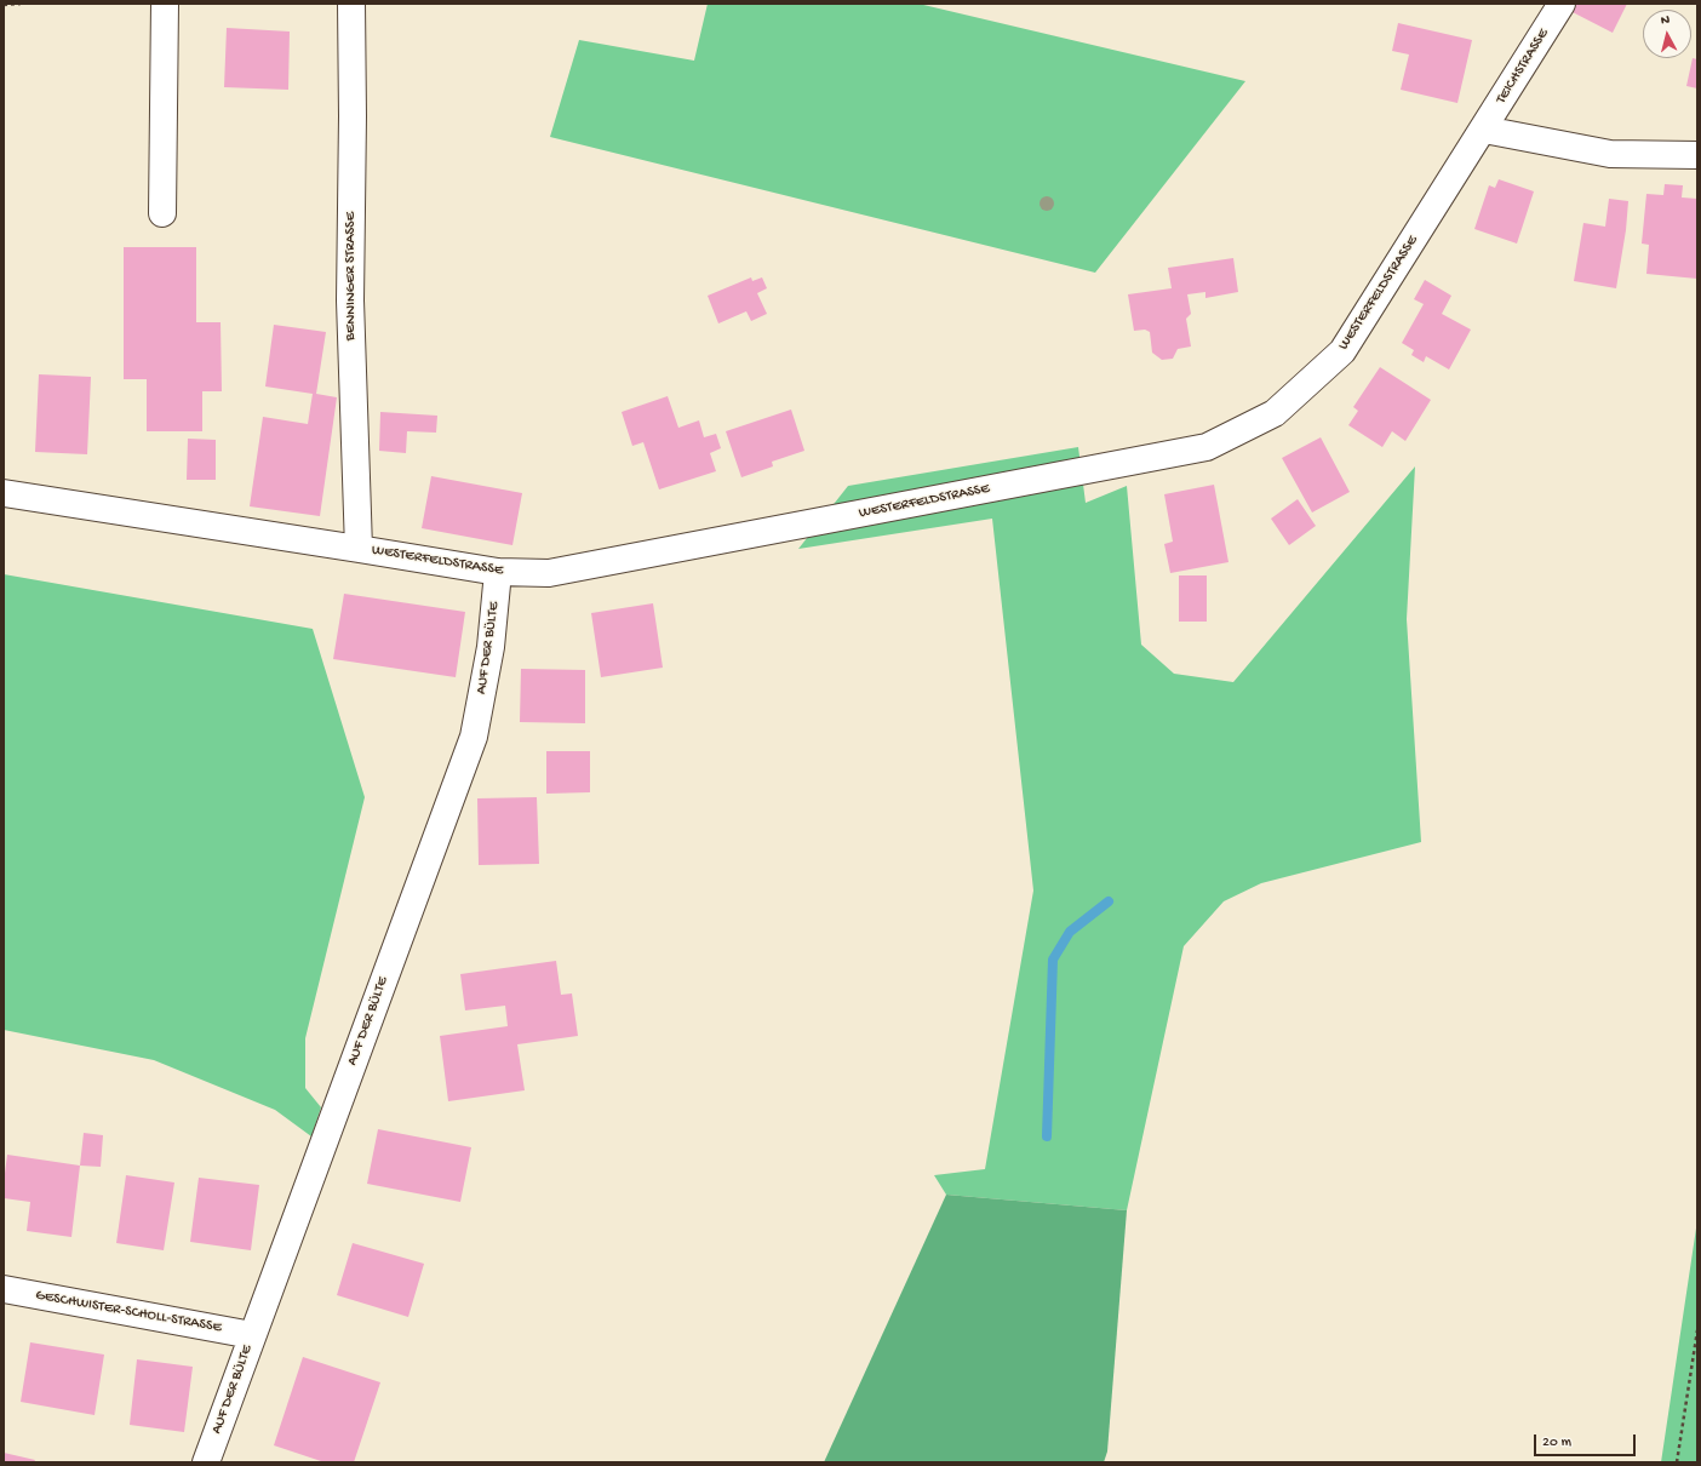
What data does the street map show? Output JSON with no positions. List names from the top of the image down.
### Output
{
  "streets": {
    "street": [
      "TEICHSTRASSE",
      "BENNINGER STRASSE",
      "WESTERFELDSTRASSE",
      "AUF DER BÜLTE",
      "GESCHWISTER-SCHOLL-STRASSE"
    ]
  },
  "crossings": [
    ["TEICHSTRASSE", "WESTERFELDSTRASSE"],
    ["BENNINGER STRASSE", "WESTERFELDSTRASSE"],
    ["WESTERFELDSTRASSE", "AUF DER BÜLTE"],
    ["AUF DER BÜLTE", "GESCHWISTER-SCHOLL-STRASSE"]
  ],
  "scale_bar": "20 m",
  "north": "top"
}
